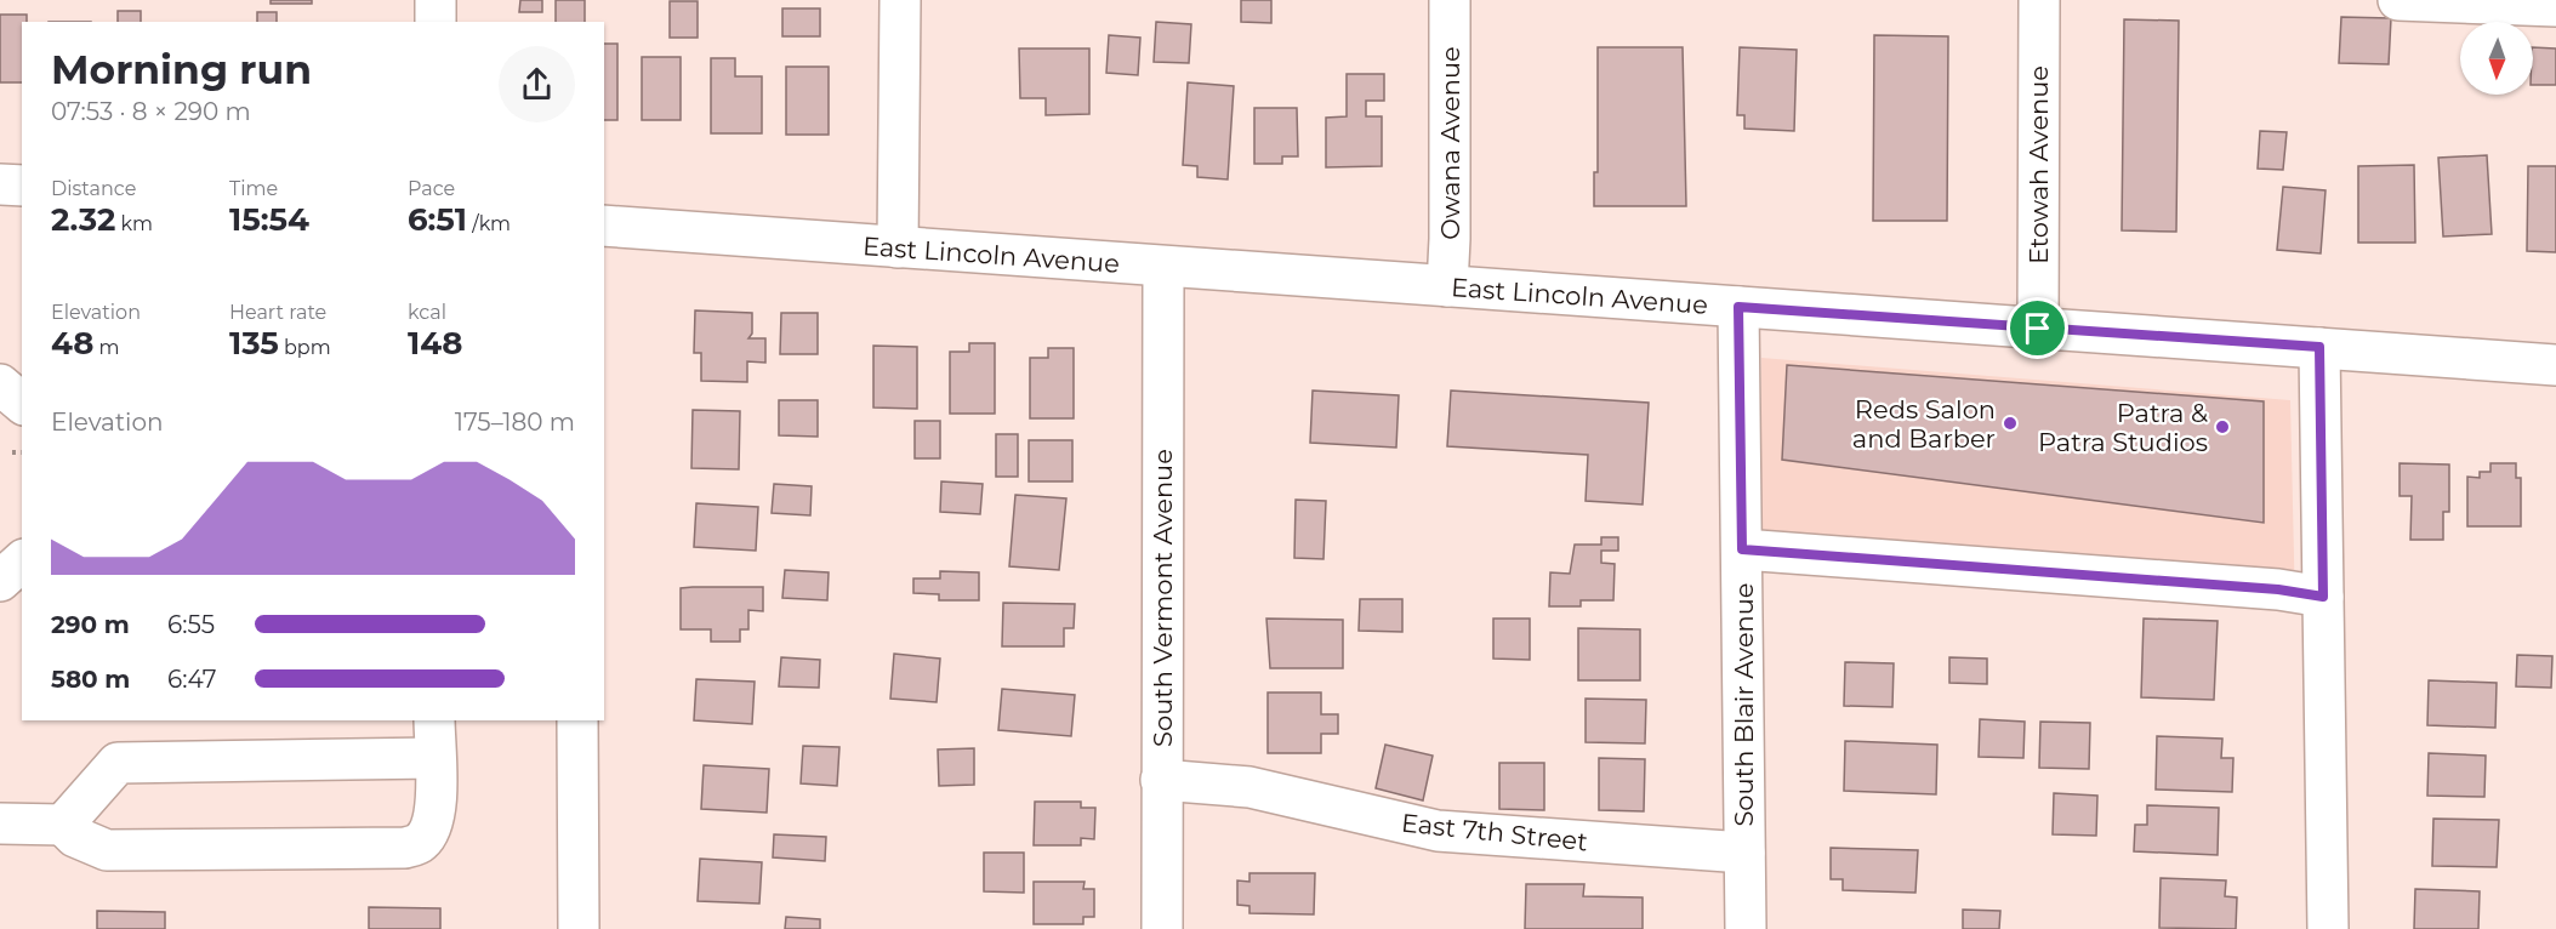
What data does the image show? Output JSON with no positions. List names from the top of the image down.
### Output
{
  "streets": {
    "street": [
      "Owana Avenue",
      "Etowah Avenue",
      "East Lincoln Avenue",
      "South Vermont Avenue",
      "South Blair Avenue",
      "East 7th Street"
    ]
  },
  "crossings": [
    ["Owana Avenue", "East Lincoln Avenue"],
    ["Etowah Avenue", "East Lincoln Avenue"],
    ["East Lincoln Avenue", "South Vermont Avenue"],
    ["East Lincoln Avenue", "South Blair Avenue"],
    ["South Vermont Avenue", "East 7th Street"],
    ["South Blair Avenue", "East 7th Street"]
  ],
  "places": ["Reds Salon and Barber", "Patra & Patra Studios"],
  "north": "bottom",
  "page": {
    "heading": ["Morning run", "07:53 · 8 × 290 m"],
    "stats": [
      ["Distance", "2.32 km"],
      ["Time", "15:54"],
      ["Pace", "6:51 /km"],
      ["Elevation", "48 m"],
      ["Heart rate", "135 bpm"],
      ["kcal", "148"]
    ],
    "chart": ["Elevation", "175–180 m"],
    "list": [
      {
        "name": "290 m",
        "note": "6:55"
      },
      {
        "name": "580 m",
        "note": "6:47"
      }
    ]
  }
}
